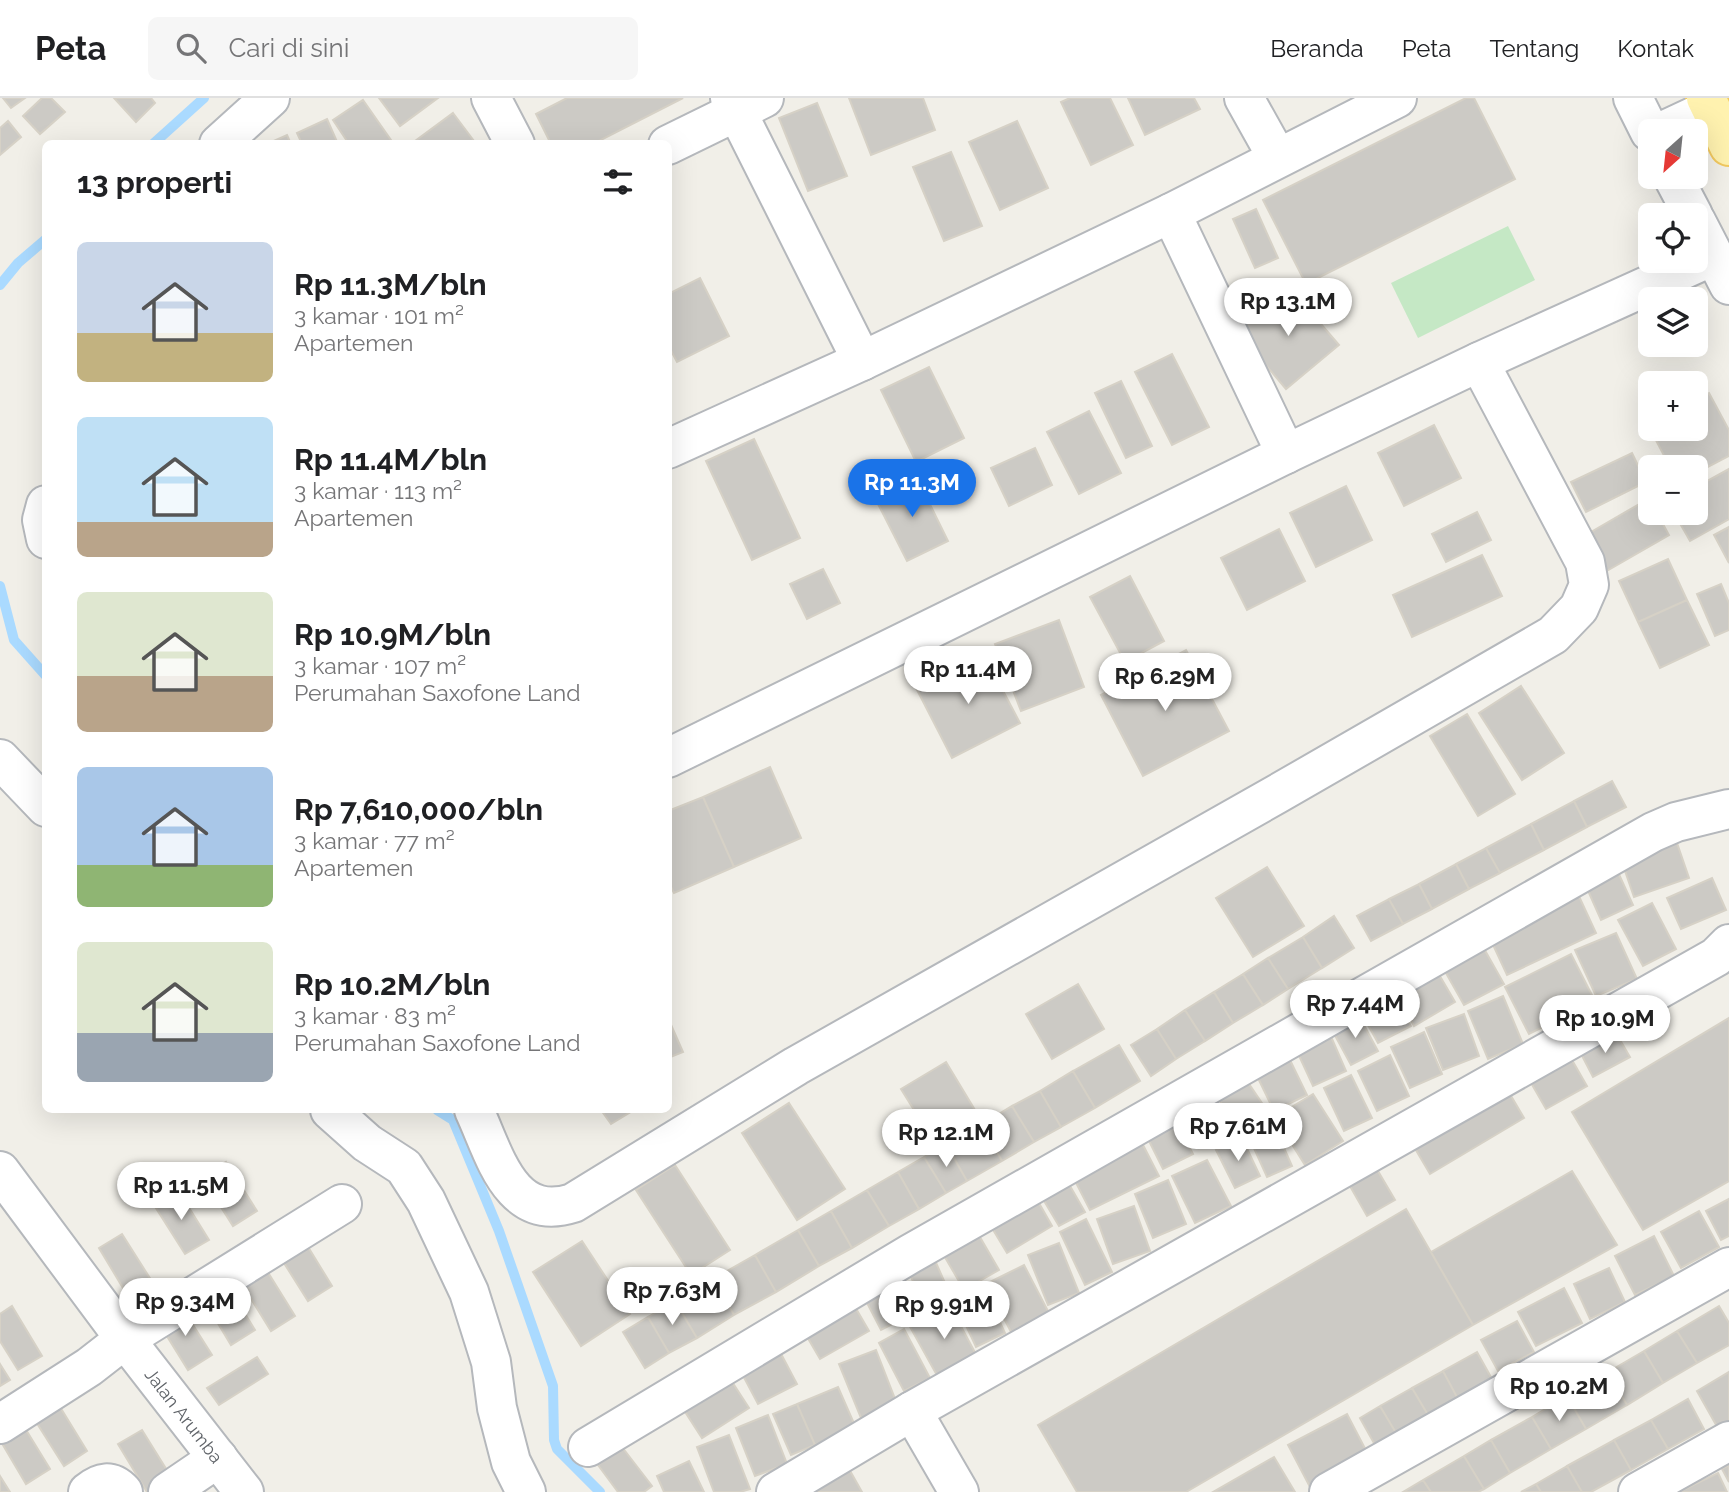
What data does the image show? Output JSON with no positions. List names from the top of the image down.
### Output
{
  "streets": {
    "street": ["Jalan Arumba"]
  },
  "north": "bottom left",
  "page": {
    "header": "Peta",
    "search": "Cari di sini",
    "nav": [
      "Beranda",
      "Peta",
      "Tentang",
      "Kontak"
    ],
    "map_buttons": ["+", "−"],
    "heading": "13 properti",
    "list": [
      {
        "name": "Rp 11.3M/bln",
        "note": "3 kamar · 101 m² · Apartemen"
      },
      {
        "name": "Rp 11.4M/bln",
        "note": "3 kamar · 113 m² · Apartemen"
      },
      {
        "name": "Rp 10.9M/bln",
        "note": "3 kamar · 107 m² · Perumahan Saxofone Land"
      },
      {
        "name": "Rp 7,610,000/bln",
        "note": "3 kamar · 77 m² · Apartemen"
      },
      {
        "name": "Rp 10.2M/bln",
        "note": "3 kamar · 83 m² · Perumahan Saxofone Land"
      }
    ],
    "price": [
      "Rp 13.1M",
      "Rp 11.3M",
      "Rp 11.4M",
      "Rp 6.29M",
      "Rp 7.44M",
      "Rp 10.9M",
      "Rp 7.61M",
      "Rp 12.1M",
      "Rp 11.5M",
      "Rp 7.63M",
      "Rp 9.34M",
      "Rp 9.91M",
      "Rp 10.2M"
    ]
  }
}
